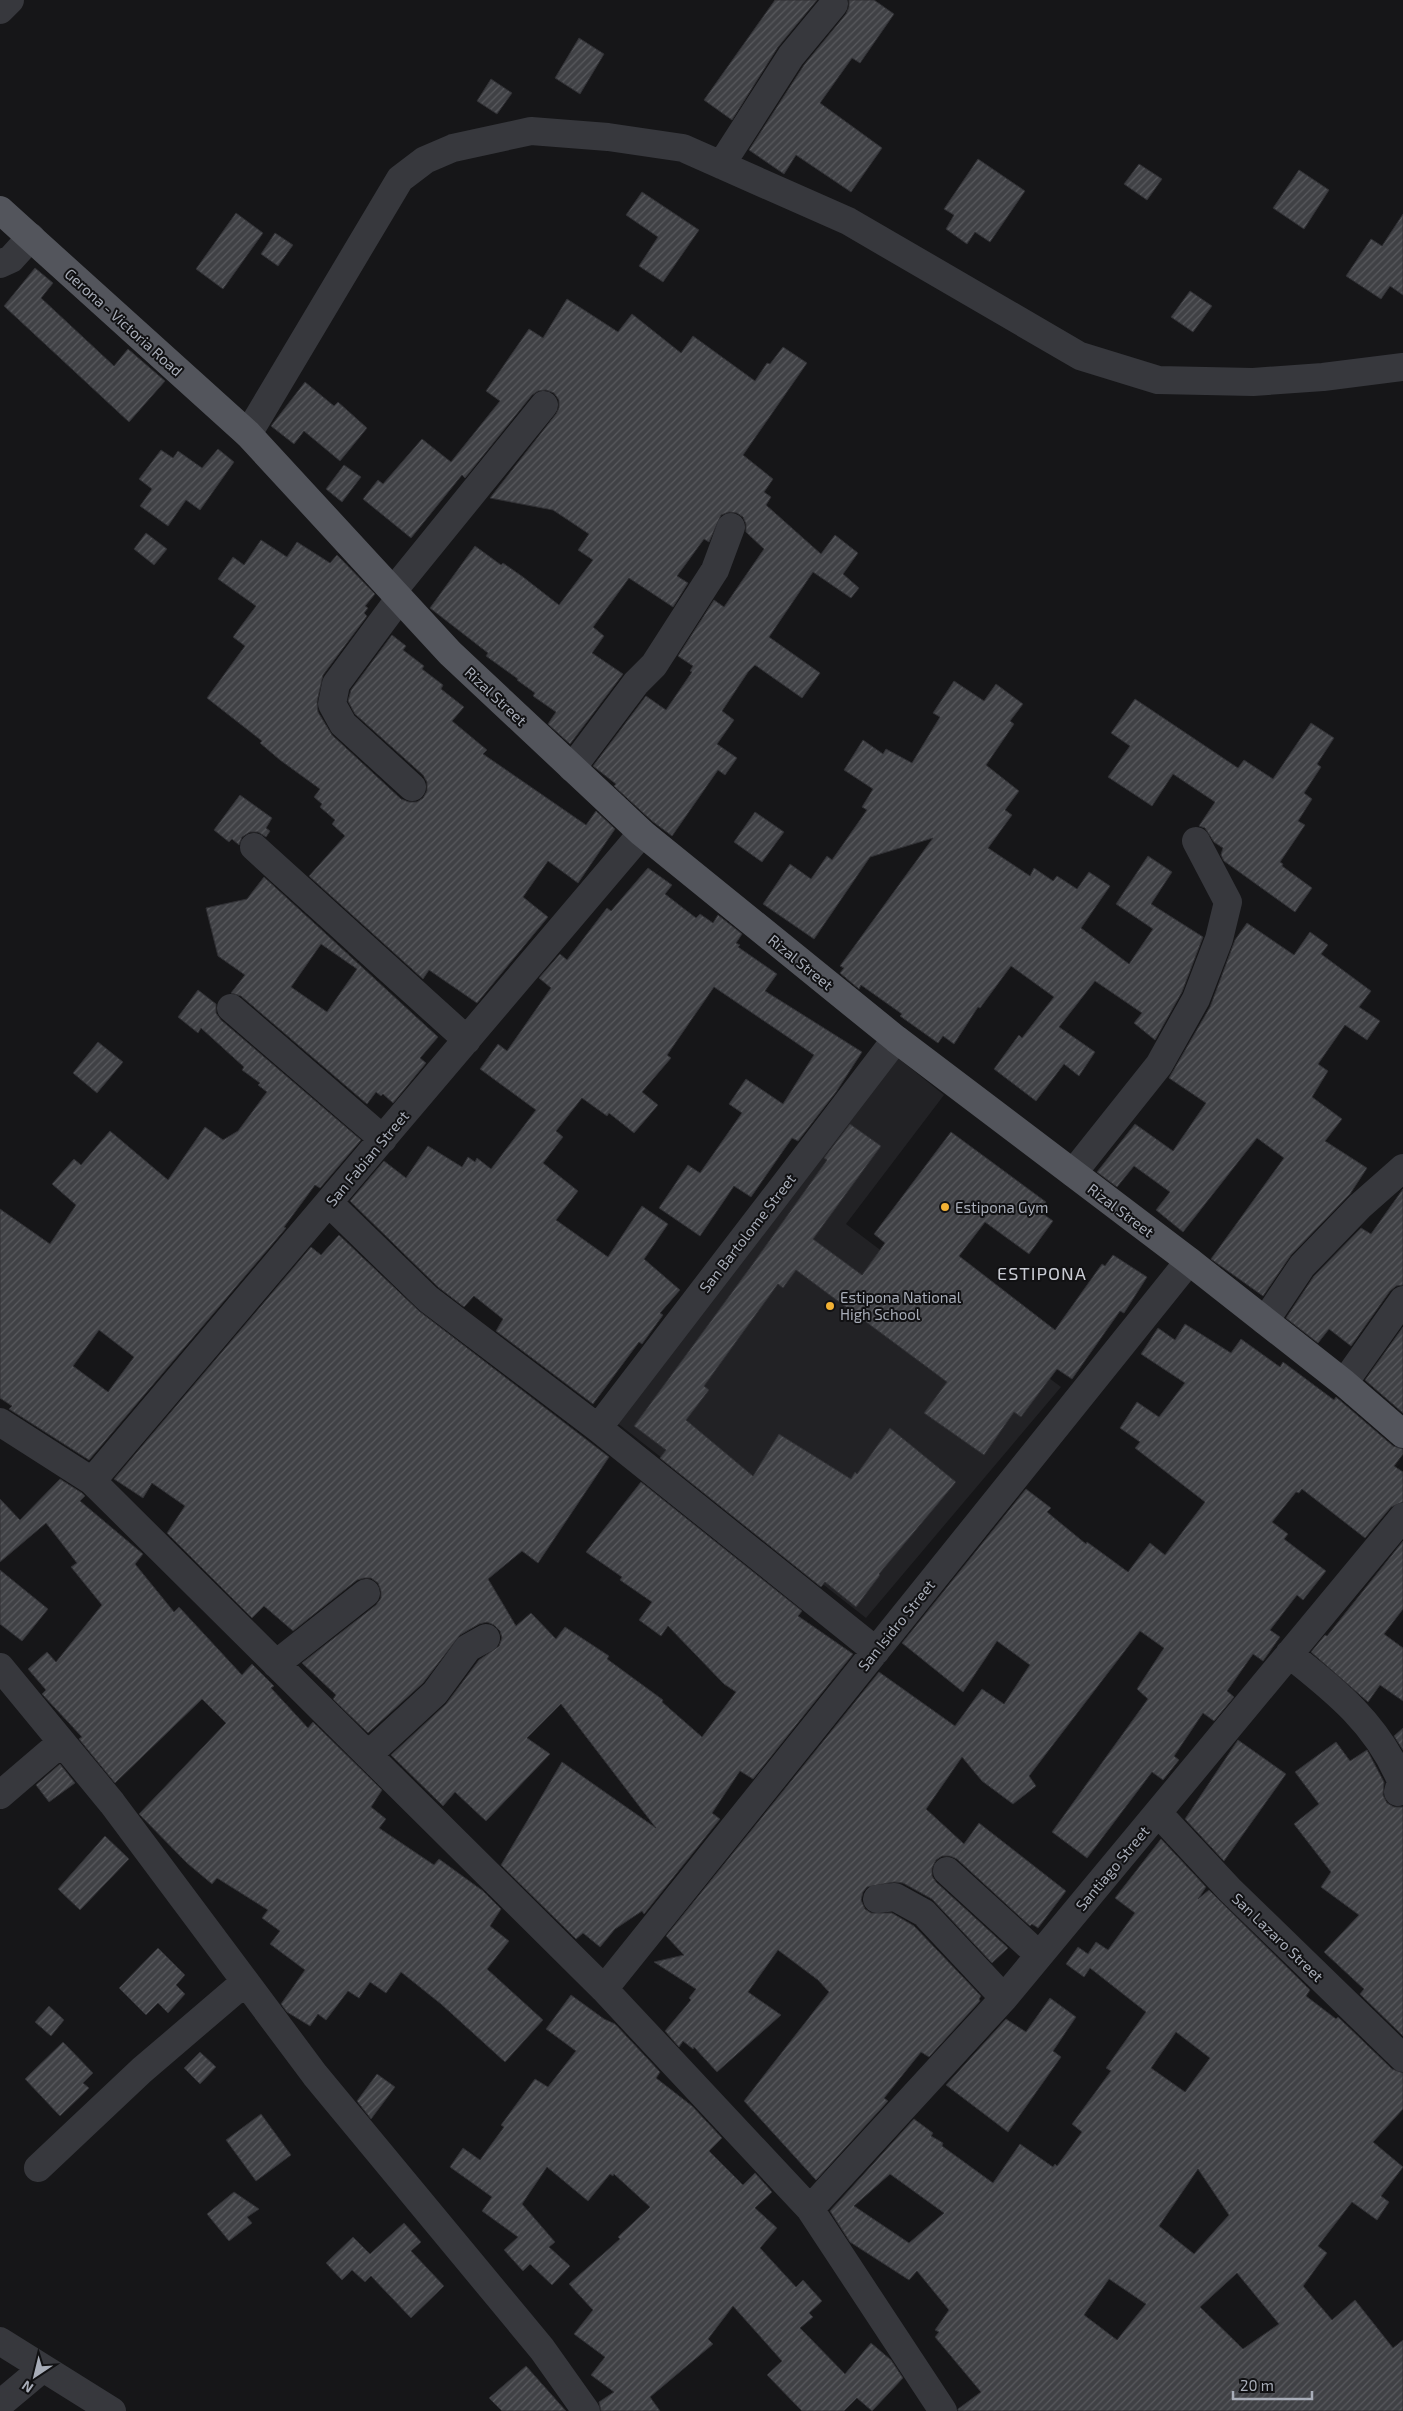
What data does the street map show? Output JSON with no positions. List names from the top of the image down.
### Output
{
  "streets": {
    "main road": ["Gerona - Victoria Road", "Rizal Street"],
    "street": [
      "San Fabian Street",
      "San Bartolome Street",
      "San Isidro Street",
      "Santiago Street",
      "San Lazaro Street"
    ]
  },
  "crossings": [
    ["Gerona - Victoria Road", "Rizal Street"],
    ["Rizal Street", "San Fabian Street"],
    ["Rizal Street", "San Bartolome Street"],
    ["Rizal Street", "San Isidro Street"],
    ["Santiago Street", "San Lazaro Street"]
  ],
  "districts": ["ESTIPONA"],
  "places": ["Estipona Gym", "Estipona National High School"],
  "scale_bar": "20 m",
  "north": "bottom left"
}
